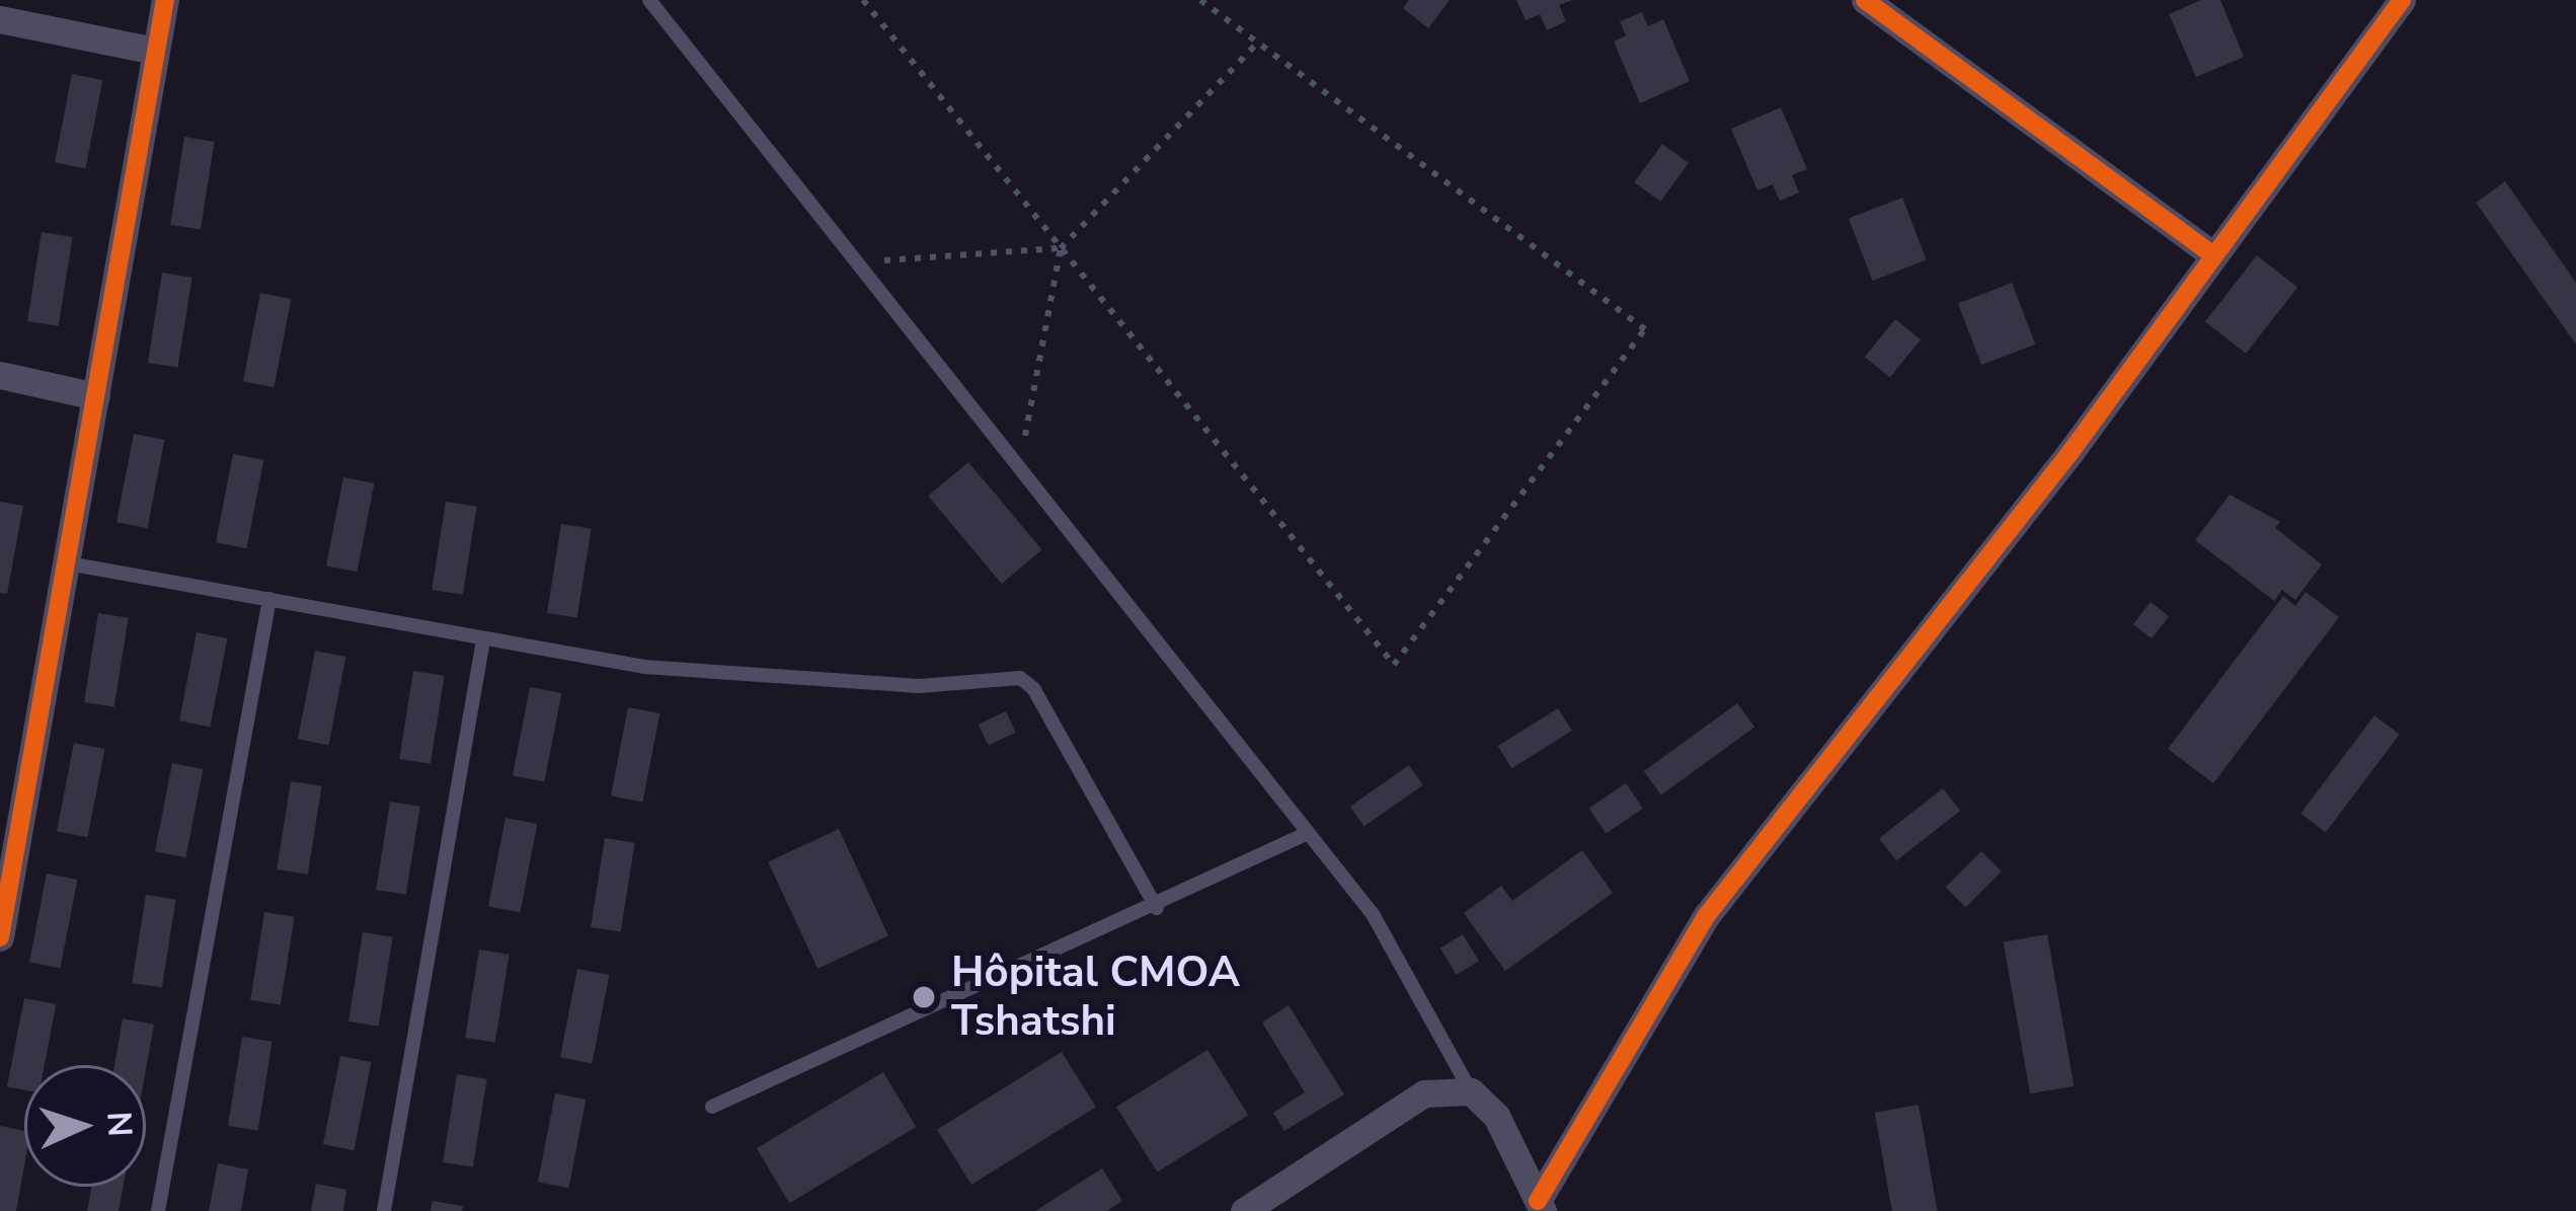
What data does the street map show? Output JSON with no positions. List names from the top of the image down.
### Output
{
  "places": ["Hôpital CMOA Tshatshi"],
  "north": "right"
}
